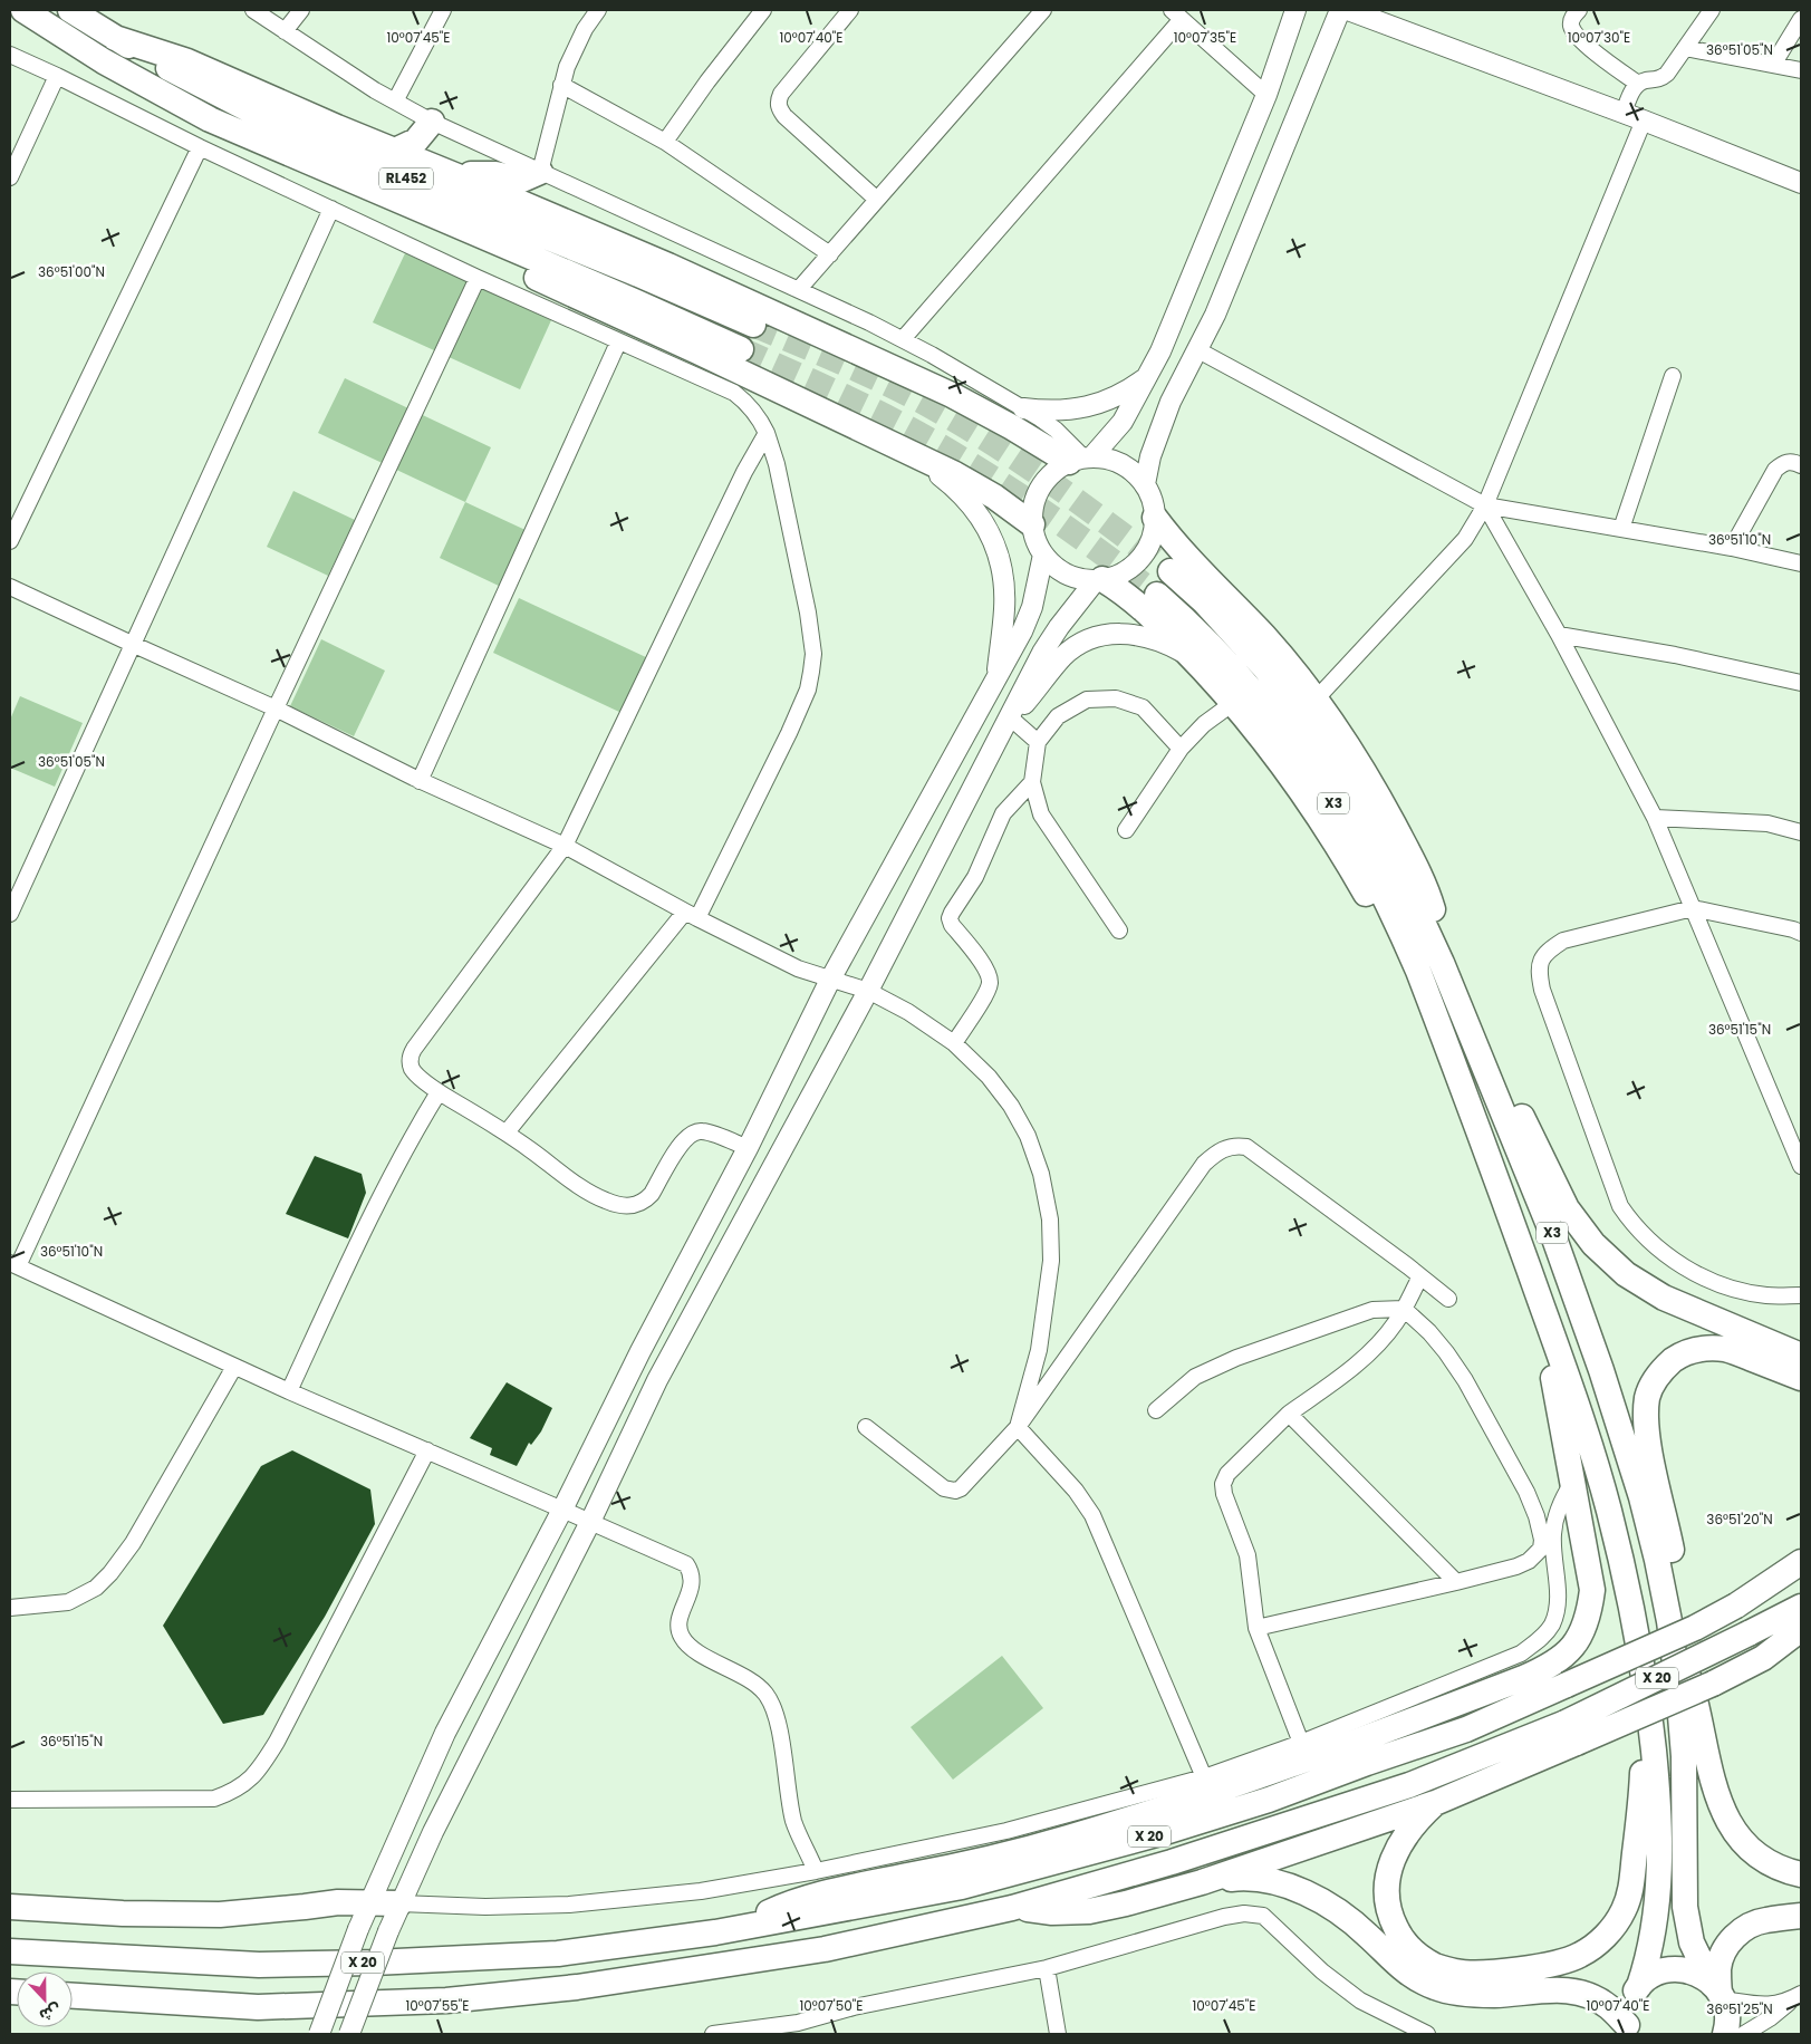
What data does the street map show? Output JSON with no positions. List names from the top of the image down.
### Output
{
  "streets": {
    "highway": ["RL452", "X3", "X 20"]
  },
  "north": "bottom",
  "coordinates": [
    "10°07'35\"E",
    "10°07'30\"E",
    "10°07'45\"E",
    "10°07'40\"E",
    "36°51'05\"N",
    "36°51'00\"N",
    "36°51'10\"N",
    "36°51'15\"N",
    "36°51'20\"N",
    "10°07'55\"E",
    "10°07'50\"E",
    "36°51'25\"N"
  ]
}
